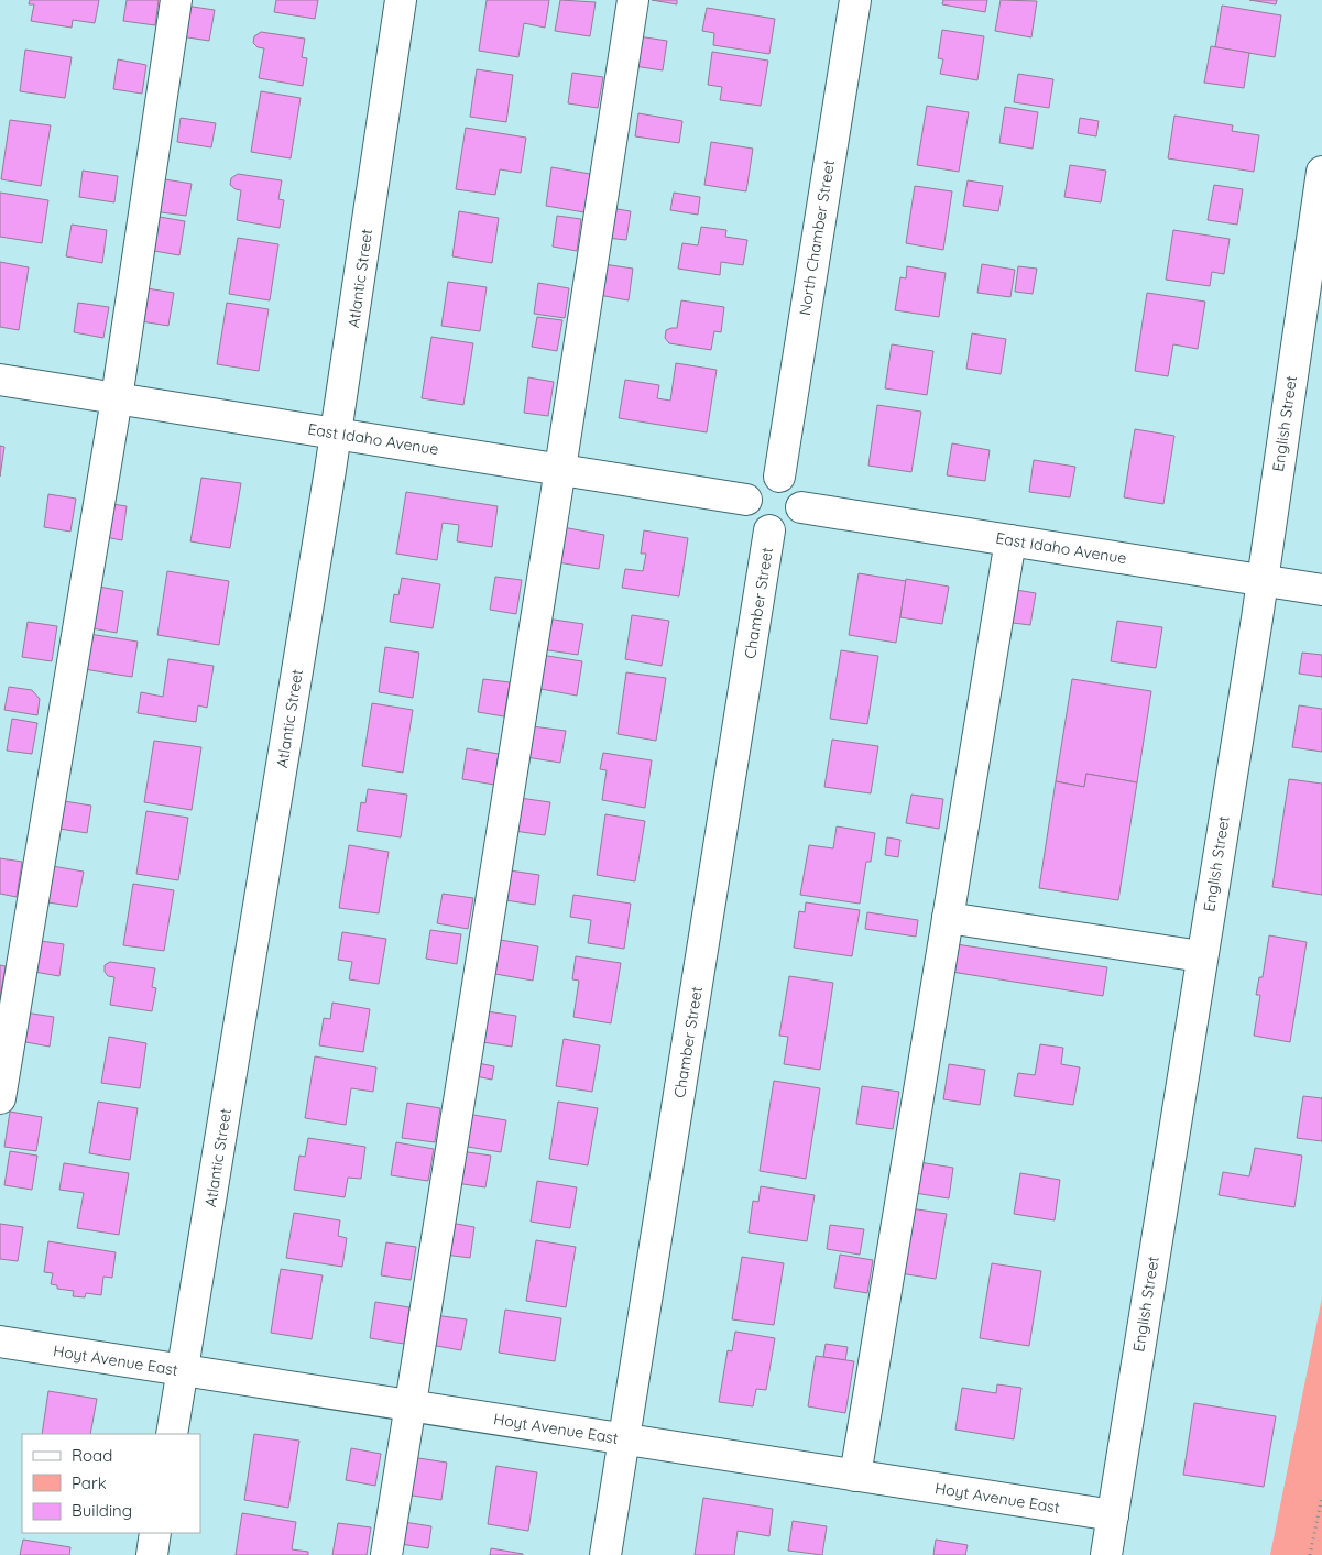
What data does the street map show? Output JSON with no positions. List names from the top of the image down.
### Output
{
  "streets": {
    "street": [
      "North Chamber Street",
      "Atlantic Street",
      "English Street",
      "East Idaho Avenue",
      "Chamber Street",
      "Hoyt Avenue East"
    ]
  },
  "crossings": [
    ["North Chamber Street", "East Idaho Avenue"],
    ["North Chamber Street", "Chamber Street"],
    ["Atlantic Street", "East Idaho Avenue"],
    ["Atlantic Street", "Hoyt Avenue East"],
    ["English Street", "East Idaho Avenue"],
    ["English Street", "Hoyt Avenue East"],
    ["East Idaho Avenue", "Chamber Street"],
    ["Chamber Street", "Hoyt Avenue East"]
  ],
  "legend": ["Road", "Park", "Building"]
}
